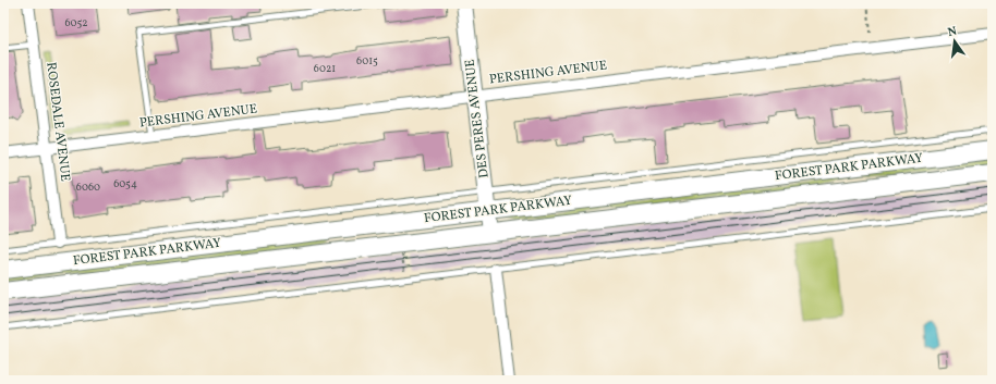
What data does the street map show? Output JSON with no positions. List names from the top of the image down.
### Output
{
  "streets": {
    "main road": ["FOREST PARK PARKWAY"],
    "street": ["PERSHING AVENUE", "DES PERES AVENUE", "ROSEDALE AVENUE"]
  },
  "crossings": [
    ["PERSHING AVENUE", "DES PERES AVENUE"],
    ["PERSHING AVENUE", "ROSEDALE AVENUE"],
    ["DES PERES AVENUE", "FOREST PARK PARKWAY"]
  ],
  "house_numbers": [
    "6052",
    "6015",
    "6021",
    "6054",
    "6060"
  ],
  "north": "top"
}
